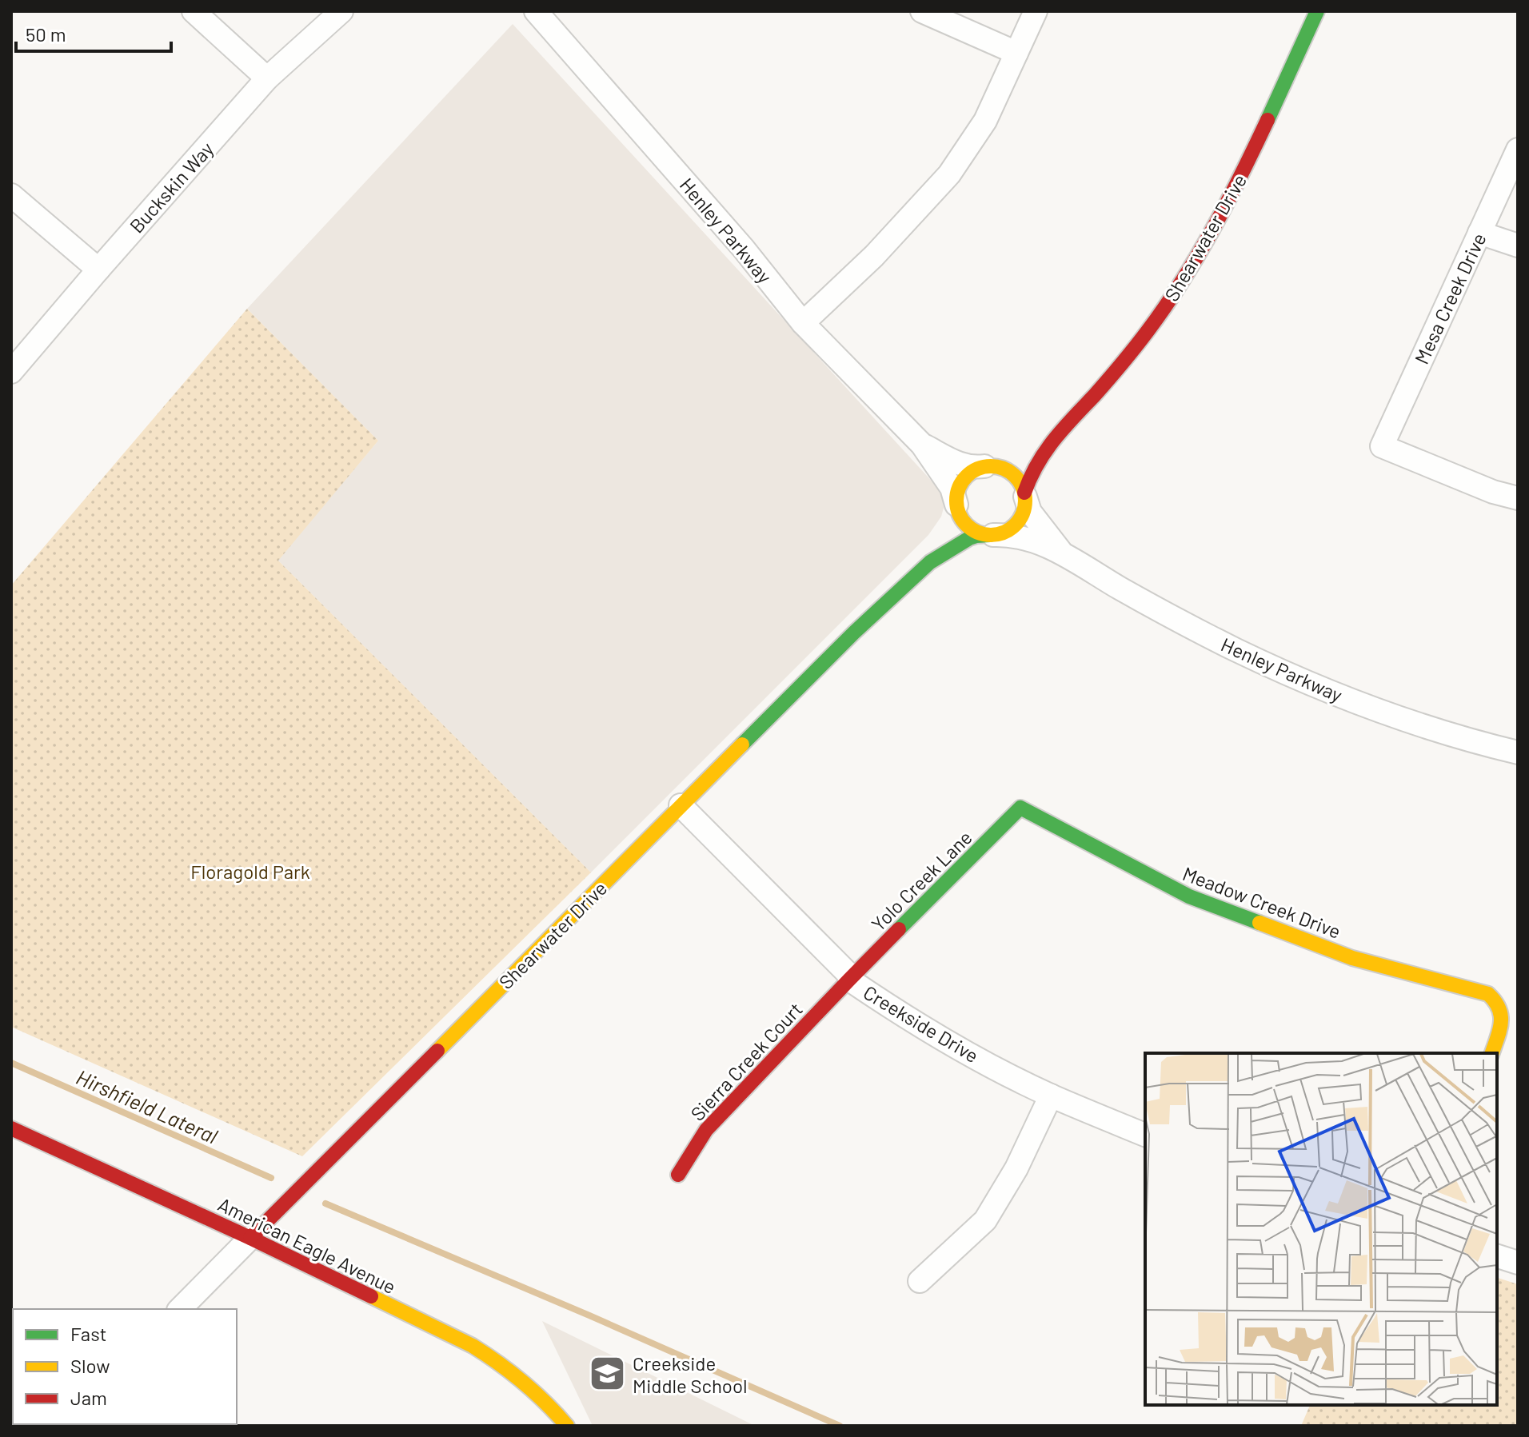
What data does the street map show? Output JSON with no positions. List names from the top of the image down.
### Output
{
  "streets": {
    "street": [
      "Buckskin Way",
      "Henley Parkway",
      "Shearwater Drive",
      "Mesa Creek Drive",
      "Yolo Creek Lane",
      "Meadow Creek Drive",
      "Creekside Drive",
      "Sierra Creek Court",
      "American Eagle Avenue"
    ]
  },
  "crossings": [
    ["Henley Parkway", "Shearwater Drive"],
    ["Shearwater Drive", "Creekside Drive"],
    ["Shearwater Drive", "American Eagle Avenue"],
    ["Yolo Creek Lane", "Meadow Creek Drive"],
    ["Yolo Creek Lane", "Creekside Drive"],
    ["Yolo Creek Lane", "Sierra Creek Court"],
    ["Creekside Drive", "Sierra Creek Court"]
  ],
  "water": ["Hirshfield Lateral"],
  "parks": ["Floragold Park"],
  "places": {
    "school or university": ["Creekside Middle School"]
  },
  "legend": ["Fast", "Slow", "Jam"],
  "scale_bar": "50 m"
}
